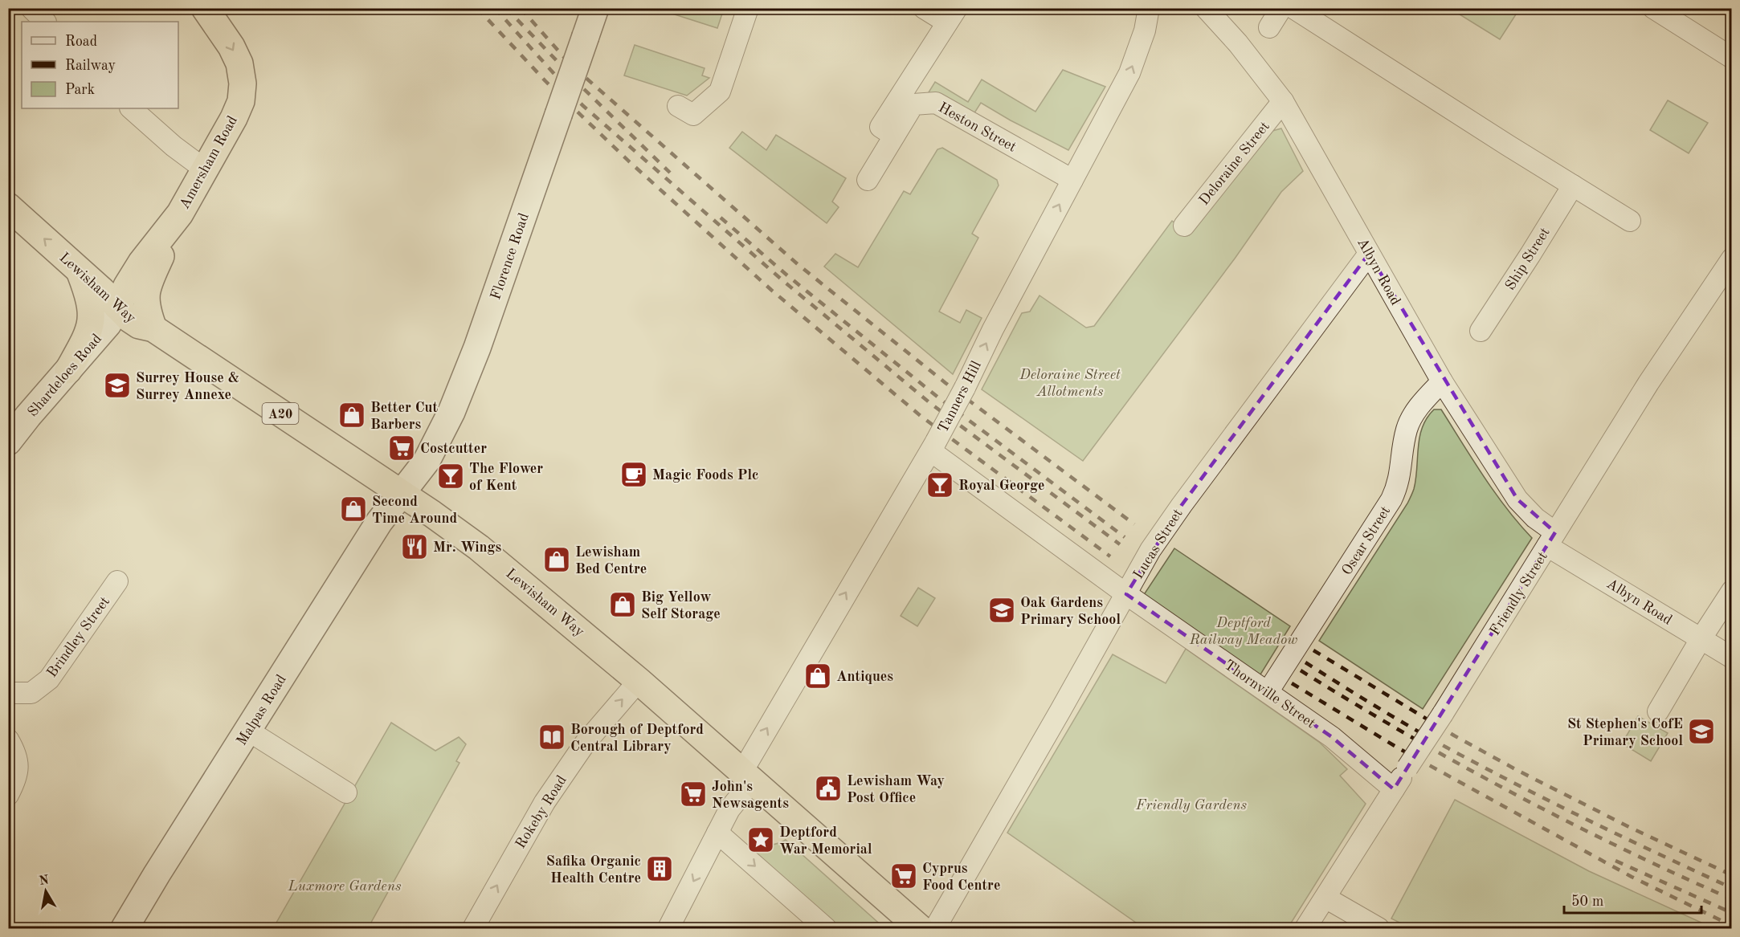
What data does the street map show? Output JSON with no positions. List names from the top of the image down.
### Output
{
  "streets": {
    "highway": ["Amersham Road", "Lewisham Way", "A20"],
    "main road": ["Florence Road", "Shardeloes Road", "Malpas Road"],
    "street": [
      "Heston Street",
      "Deloraine Street",
      "Ship Street",
      "Albyn Road",
      "Tanners Hill",
      "Oscar Street",
      "Lucas Street",
      "Friendly Street",
      "Brindley Street",
      "Thornville Street",
      "Rokeby Road"
    ]
  },
  "crossings": [
    ["Heston Street", "Tanners Hill"],
    ["Amersham Road", "Lewisham Way"],
    ["Amersham Road", "Shardeloes Road"],
    ["Deloraine Street", "Albyn Road"],
    ["Florence Road", "Lewisham Way"],
    ["Florence Road", "Malpas Road"],
    ["Albyn Road", "Oscar Street"],
    ["Albyn Road", "Lucas Street"],
    ["Albyn Road", "Friendly Street"],
    ["Lewisham Way", "Shardeloes Road"],
    ["Lewisham Way", "Tanners Hill"],
    ["Lewisham Way", "Malpas Road"],
    ["Lewisham Way", "Rokeby Road"],
    ["Tanners Hill", "Thornville Street"],
    ["Oscar Street", "Thornville Street"],
    ["Lucas Street", "Thornville Street"],
    ["Friendly Street", "Thornville Street"]
  ],
  "one_way": ["Amersham Road", "Rokeby Road"],
  "parks": [
    "Deloraine Street Allotments",
    "Deptford Railway Meadow",
    "Friendly Gardens",
    "Luxmore Gardens"
  ],
  "places": {
    "school or university": ["Surrey House & Surrey Annexe", "Oak Gardens Primary School", "St Stephen's CofE Primary School"],
    "shop": [
      "Better Cut Barbers",
      "Second Time Around",
      "Lewisham Bed Centre",
      "Big Yellow Self Storage",
      "Antiques"
    ],
    "supermarket": ["Costcutter", "John's Newsagents", "Cyprus Food Centre"],
    "cafe": ["Magic Foods Plc"],
    "bar": ["The Flower of Kent", "Royal George"],
    "restaurant": ["Mr. Wings"],
    "library": ["Borough of Deptford Central Library"],
    "public building": ["Lewisham Way Post Office"],
    "place": ["Deptford War Memorial"],
    "building": ["Safika Organic Health Centre"]
  },
  "legend": ["Road", "Railway", "Park"],
  "scale_bar": "50 m",
  "north": "top"
}
